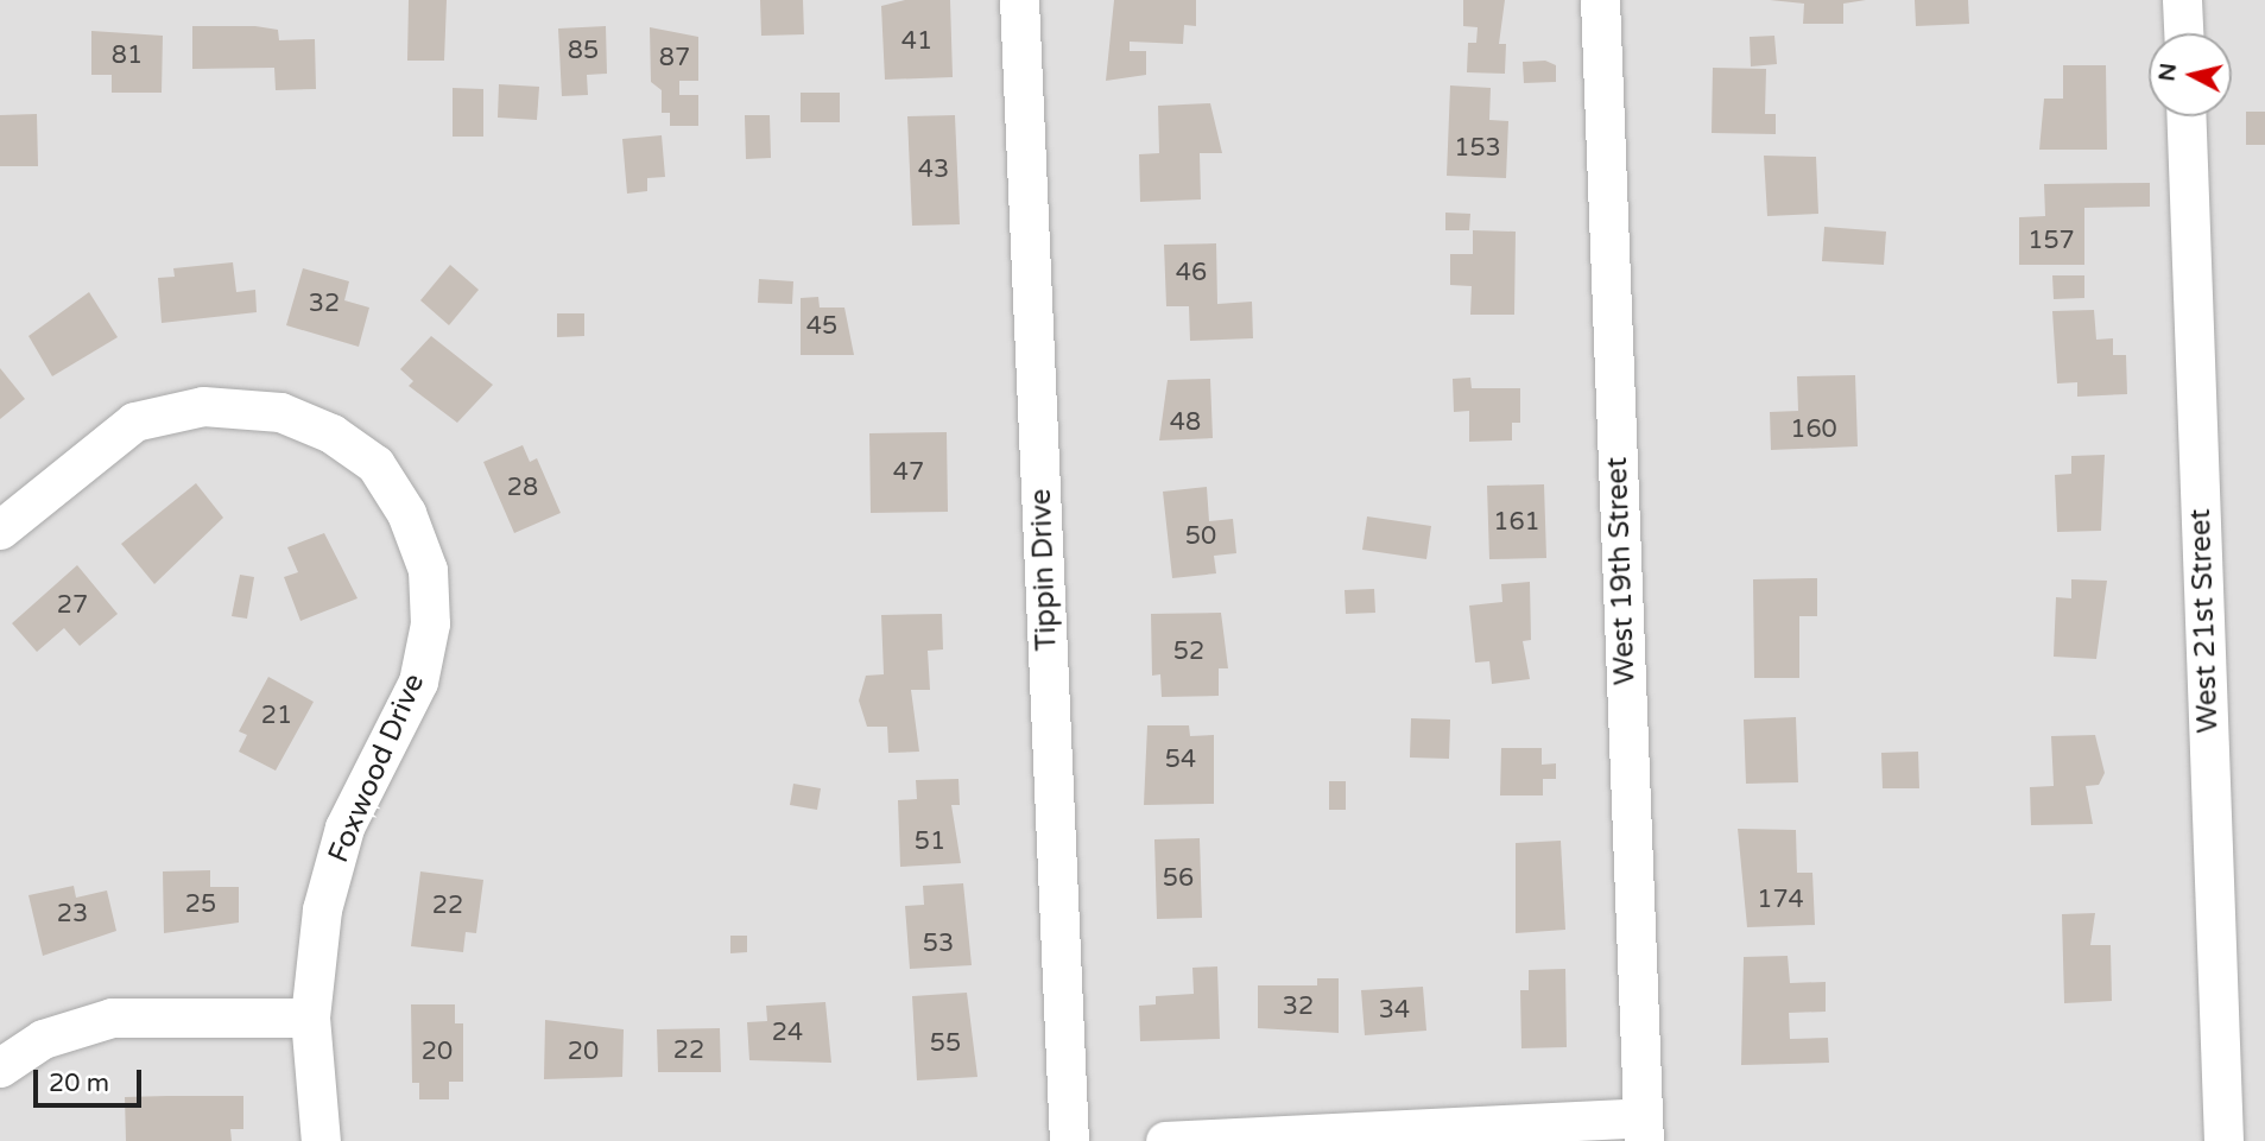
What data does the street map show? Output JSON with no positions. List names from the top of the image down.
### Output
{
  "streets": {
    "street": [
      "Tippin Drive",
      "West 19th Street",
      "West 21st Street",
      "Foxwood Drive"
    ]
  },
  "house_numbers": [
    "41",
    "85",
    "81",
    "87",
    "153",
    "43",
    "157",
    "46",
    "32",
    "45",
    "48",
    "160",
    "47",
    "28",
    "161",
    "50",
    "27",
    "52",
    "21",
    "54",
    "51",
    "56",
    "174",
    "25",
    "22",
    "23",
    "53",
    "32",
    "34",
    "24",
    "55",
    "22",
    "20",
    "20"
  ],
  "scale_bar": "20 m",
  "north": "left"
}
